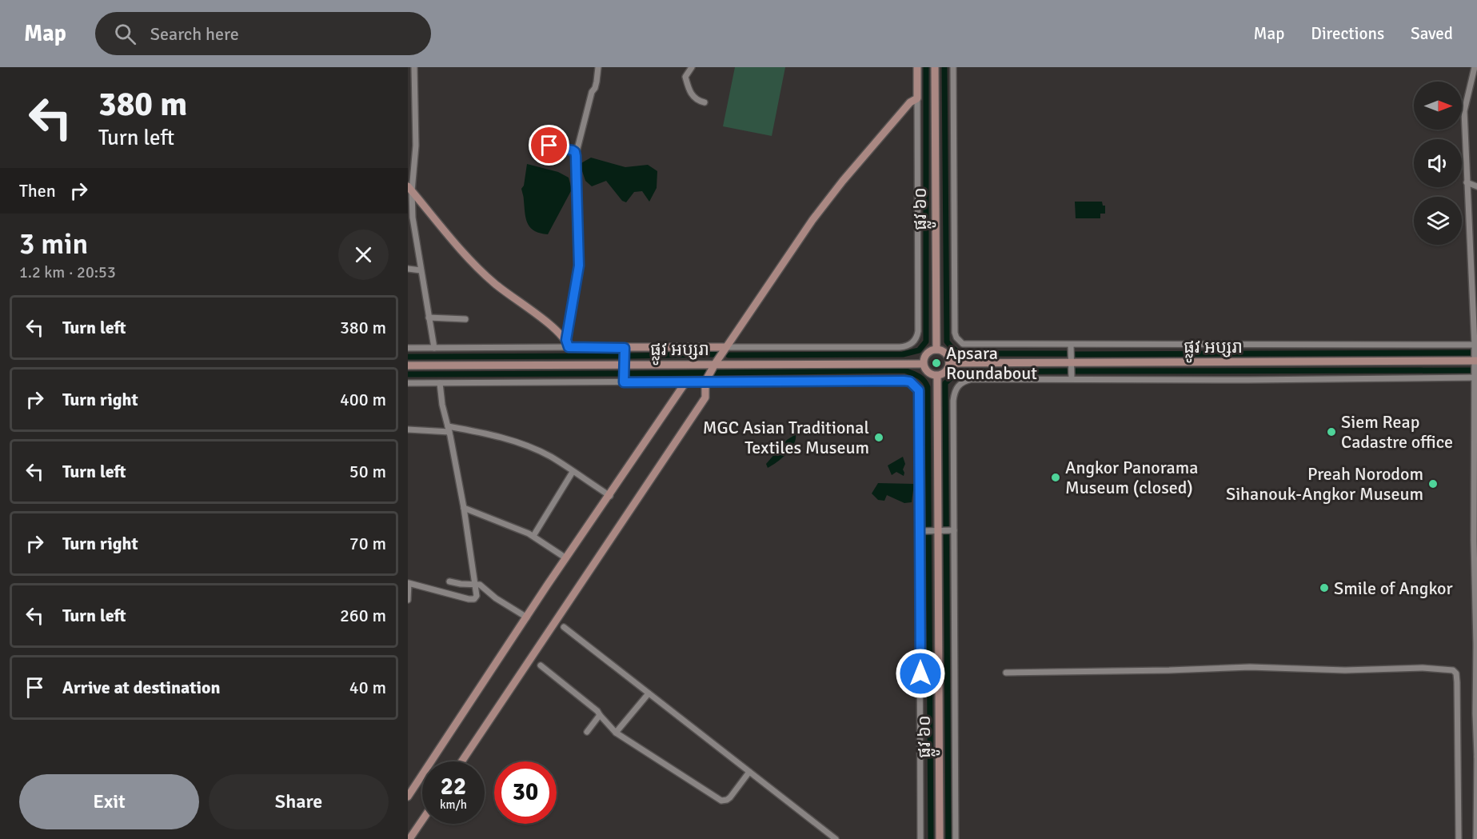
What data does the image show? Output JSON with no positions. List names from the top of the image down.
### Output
{
  "streets": {
    "street": ["ផ្លូវ ៦០", "ផ្លូវ អប្សរា"]
  },
  "crossings": [
    ["ផ្លូវ ៦០", "ផ្លូវ អប្សរា"]
  ],
  "places": [
    "Apsara Roundabout",
    "Siem Reap Cadastre office",
    "MGC Asian Traditional Textiles Museum",
    "Angkor Panorama Museum (closed)",
    "Preah Norodom Sihanouk-Angkor Museum",
    "Smile of Angkor"
  ],
  "north": "right",
  "page": {
    "header": "Map",
    "search": "Search here",
    "nav": ["Map", "Directions", "Saved"],
    "turn": ["380 m", "Turn left"],
    "then": "Then",
    "heading": ["3 min", "1.2 km · 20:53"],
    "list": [
      {
        "name": "Turn left",
        "value": "380 m"
      },
      {
        "name": "Turn right",
        "value": "400 m"
      },
      {
        "name": "Turn left",
        "value": "50 m"
      },
      {
        "name": "Turn right",
        "value": "70 m"
      },
      {
        "name": "Turn left",
        "value": "260 m"
      },
      {
        "name": "Arrive at destination",
        "value": "40 m"
      }
    ],
    "speed": "22 km/h",
    "limit": "30",
    "buttons": ["Exit", "Share"]
  }
}
